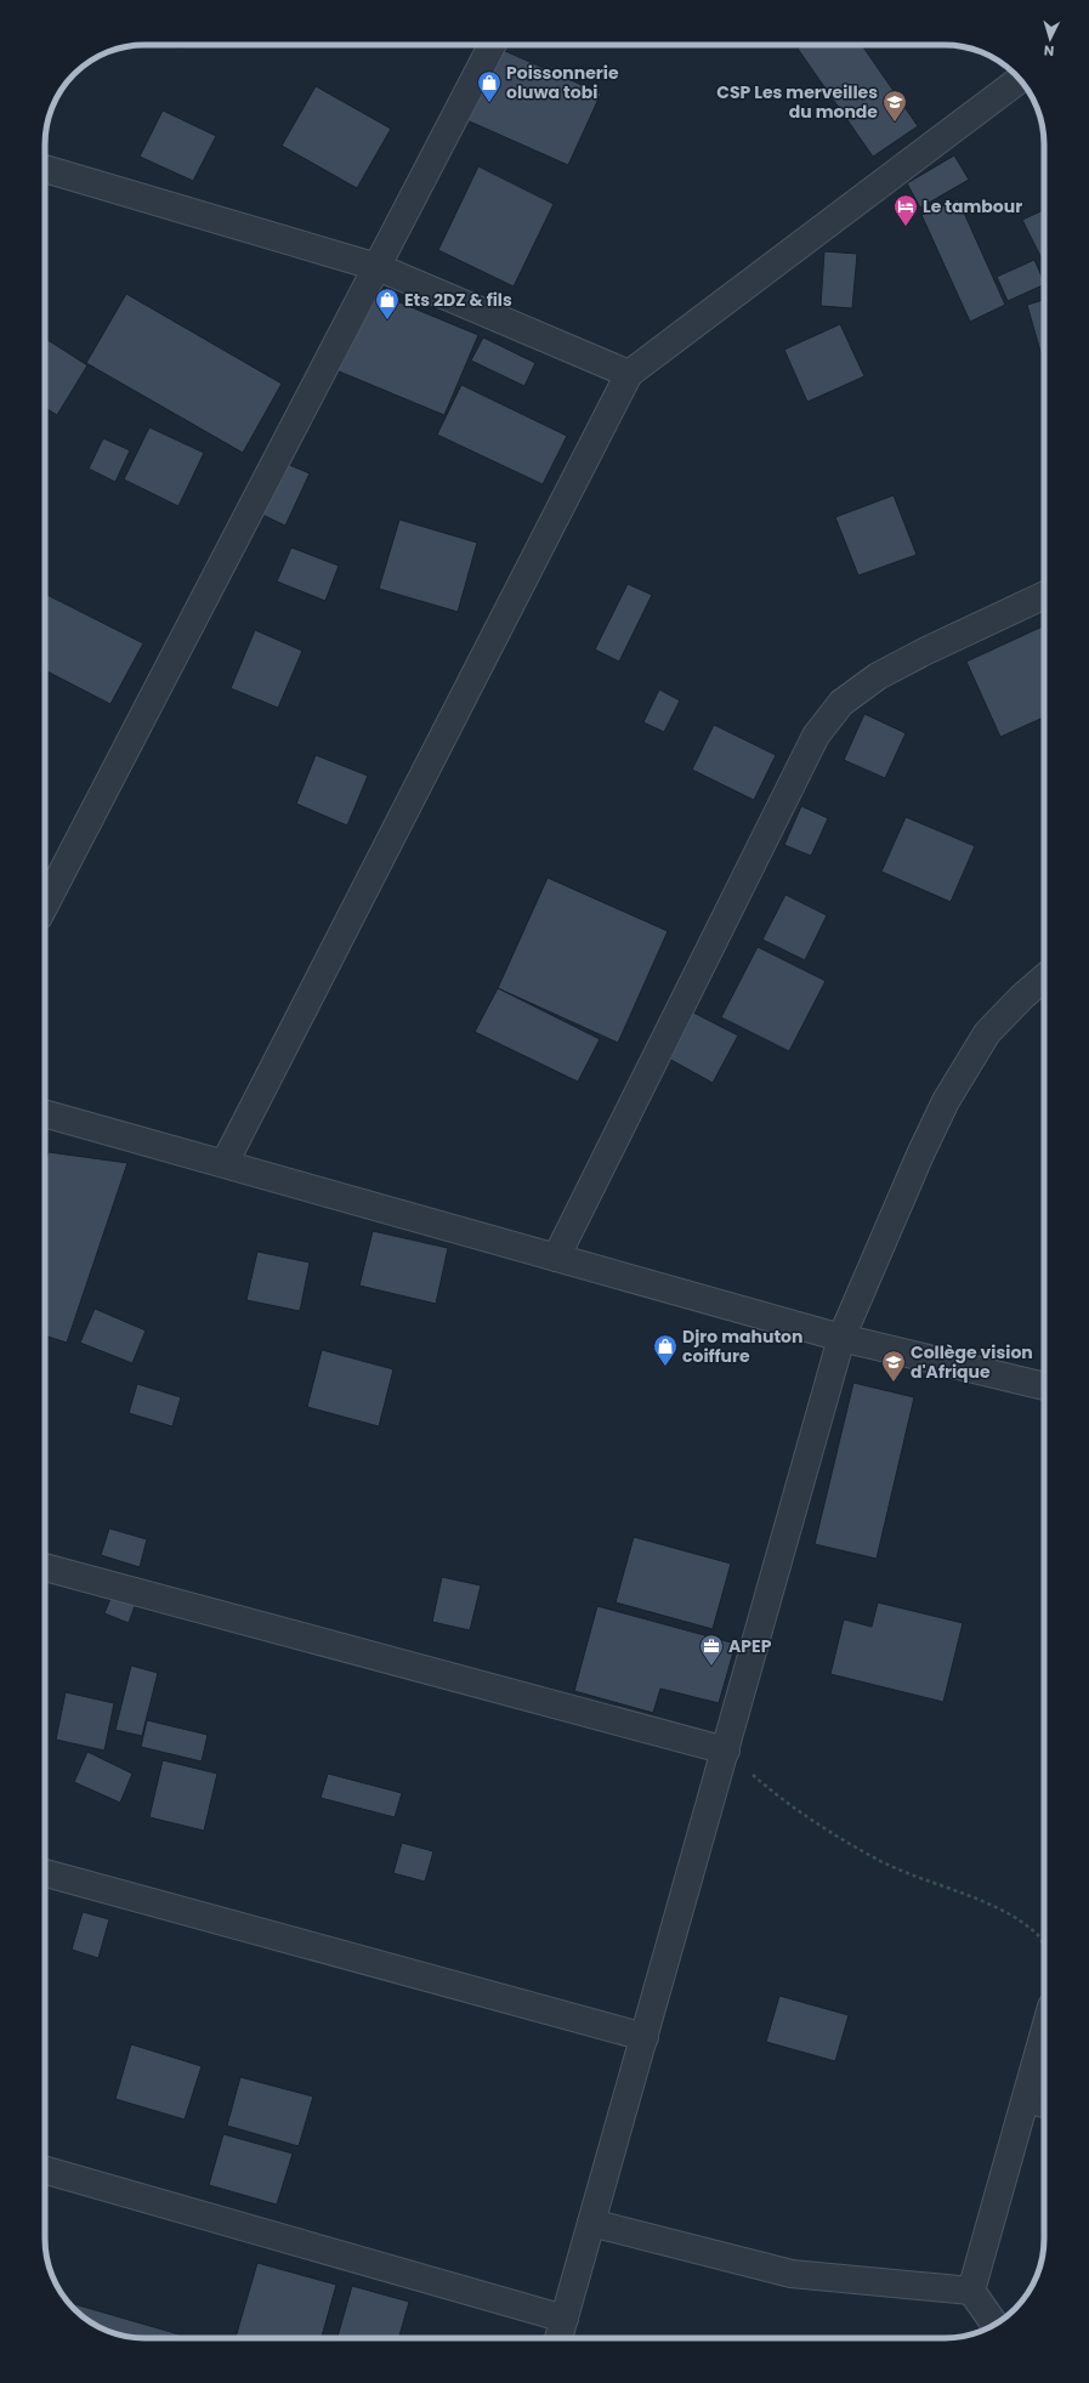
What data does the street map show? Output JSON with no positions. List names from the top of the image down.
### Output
{
  "places": {
    "shop": ["Poissonnerie oluwa tobi", "Ets 2DZ & fils", "Djro mahuton coiffure"],
    "school or university": ["CSP Les merveilles du monde", "Collège vision d'Afrique"],
    "hotel": ["Le tambour"],
    "office": ["APEP"]
  },
  "north": "bottom"
}
